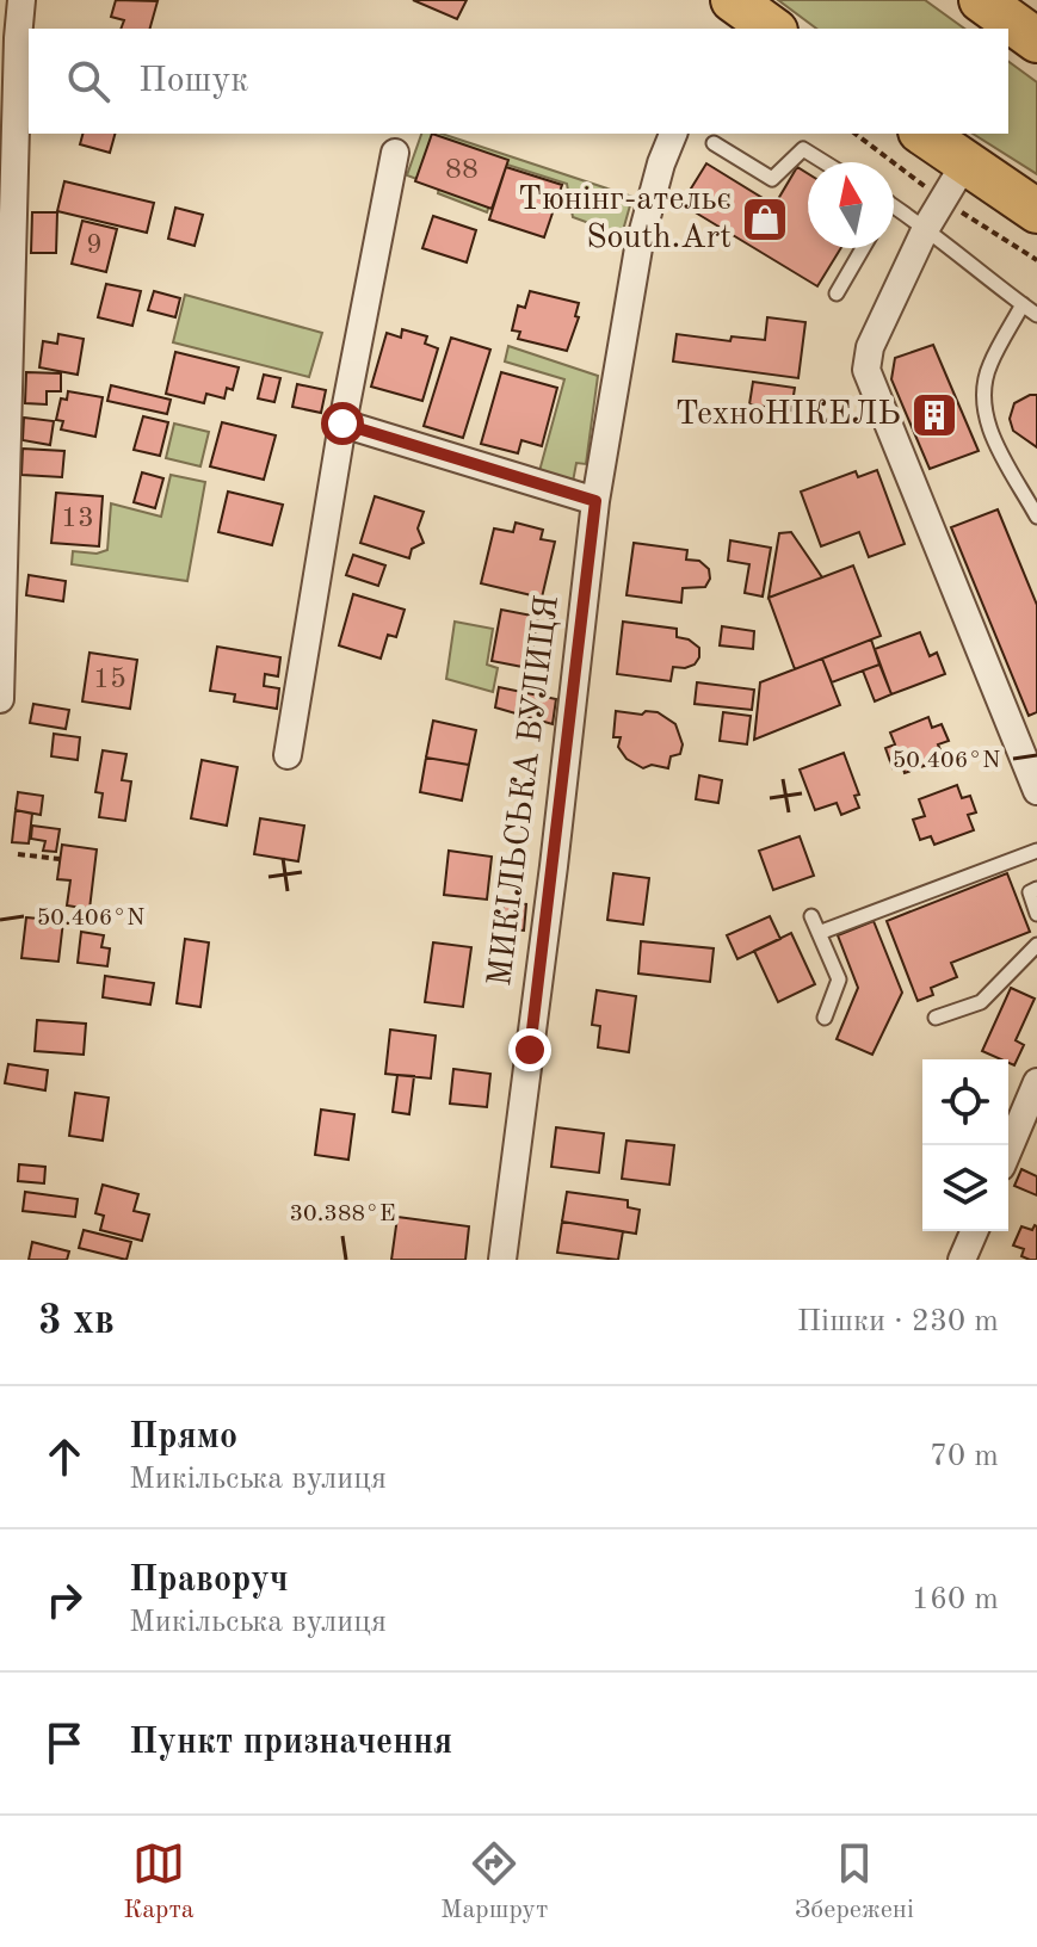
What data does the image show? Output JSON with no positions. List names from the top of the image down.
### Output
{
  "streets": {
    "street": ["МИКІЛЬСЬКА ВУЛИЦЯ"]
  },
  "places": {
    "shop": ["Тюнінг-ательє South.Art"],
    "building": ["ТехноНІКЕЛЬ"]
  },
  "house_numbers": [
    "88",
    "9",
    "13",
    "15"
  ],
  "north": "top",
  "page": {
    "search": "Пошук",
    "heading": ["3 хв", "Пішки · 230 m"],
    "list": [
      ["Прямо", "Микільська вулиця", "70 m"],
      ["Праворуч", "Микільська вулиця", "160 m"],
      "Пункт призначення"
    ],
    "nav": ["Карта", "Маршрут", "Збережені"]
  },
  "coordinates": ["50.406°N", "30.388°E"]
}
